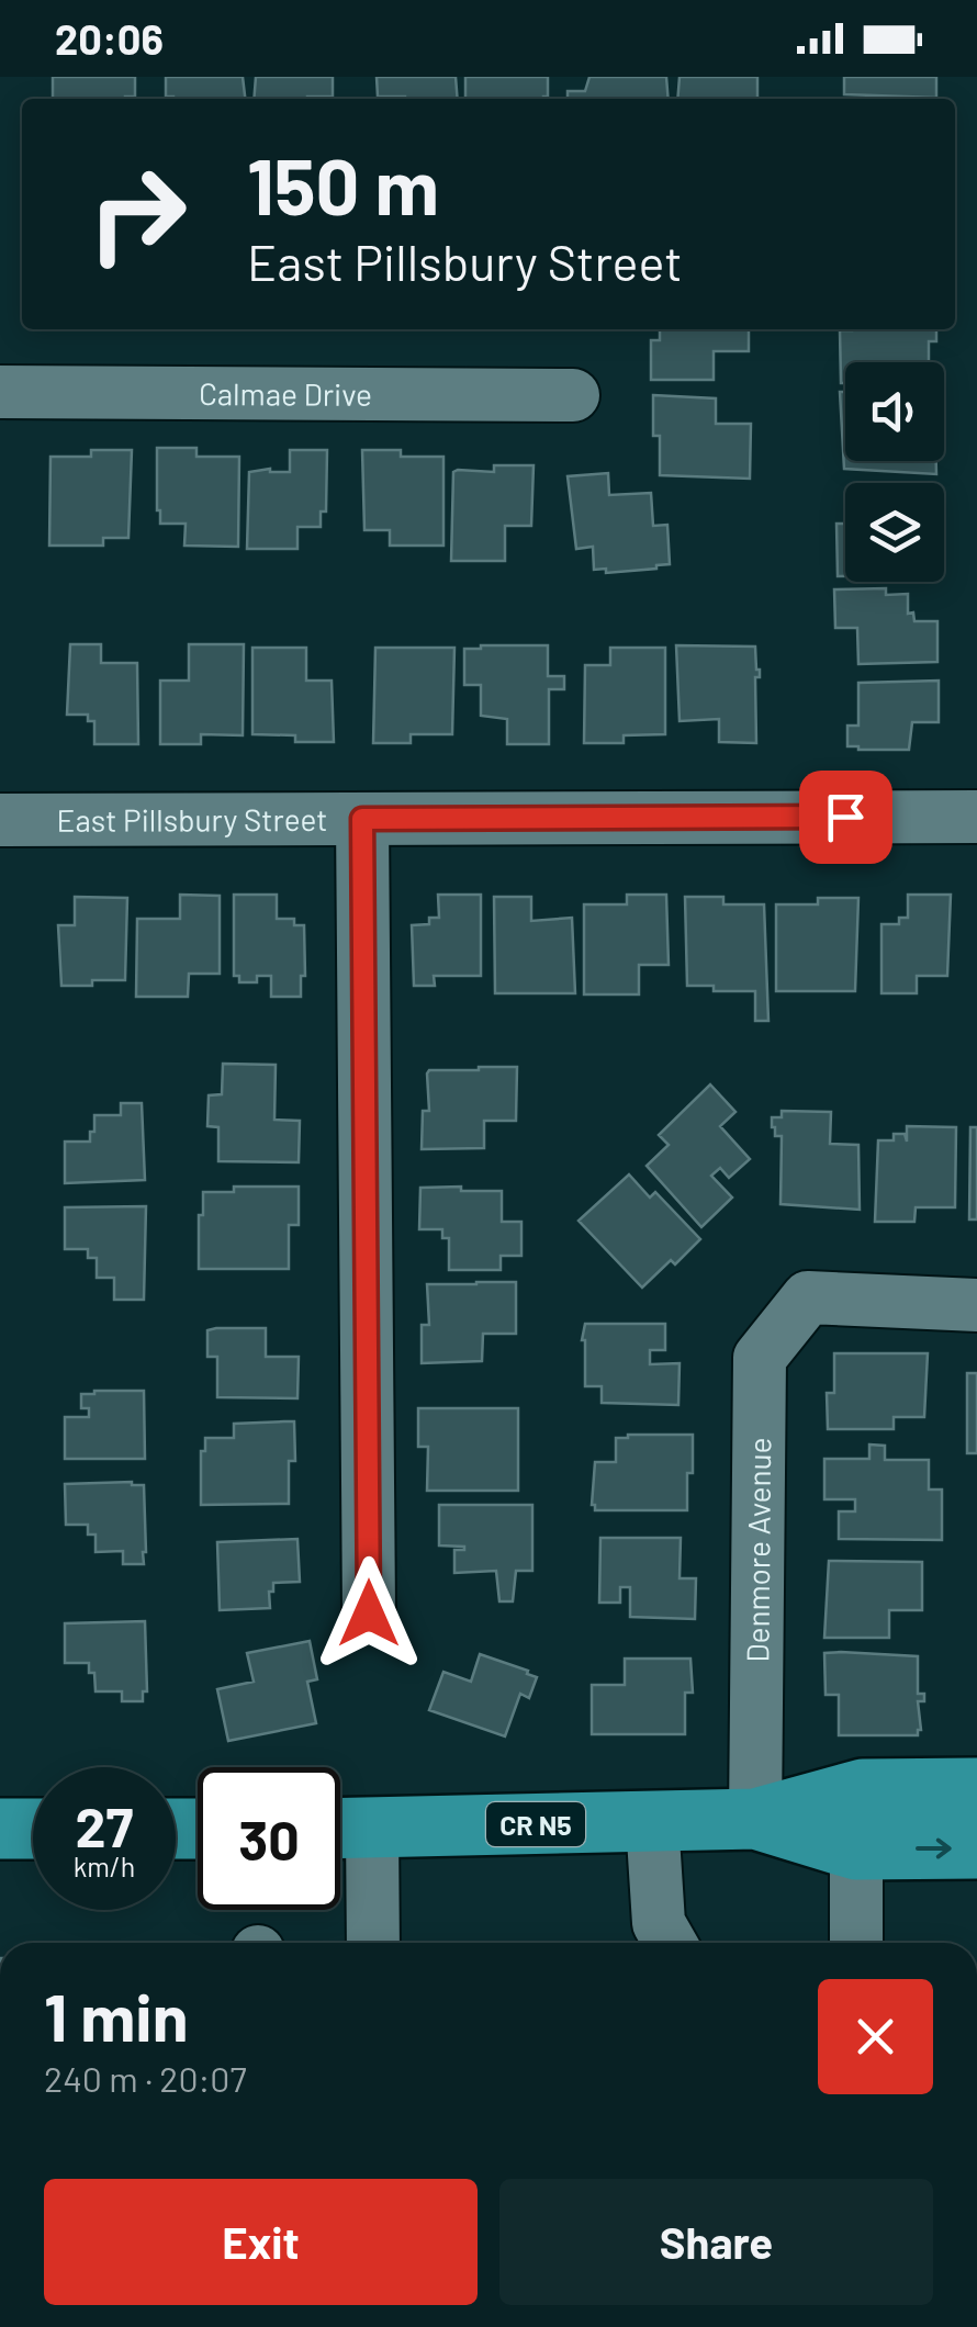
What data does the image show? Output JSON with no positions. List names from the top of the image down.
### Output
{
  "streets": {
    "main road": ["CR N5"],
    "street": ["Calmae Drive", "East Pillsbury Street", "Denmore Avenue"]
  },
  "crossings": [
    ["Denmore Avenue", "CR N5"]
  ],
  "page": {
    "status": "20:06",
    "turn": ["150 m", "East Pillsbury Street"],
    "speed": "27 km/h",
    "limit": "30",
    "heading": ["1 min", "240 m · 20:07"],
    "buttons": ["Exit", "Share"]
  }
}
